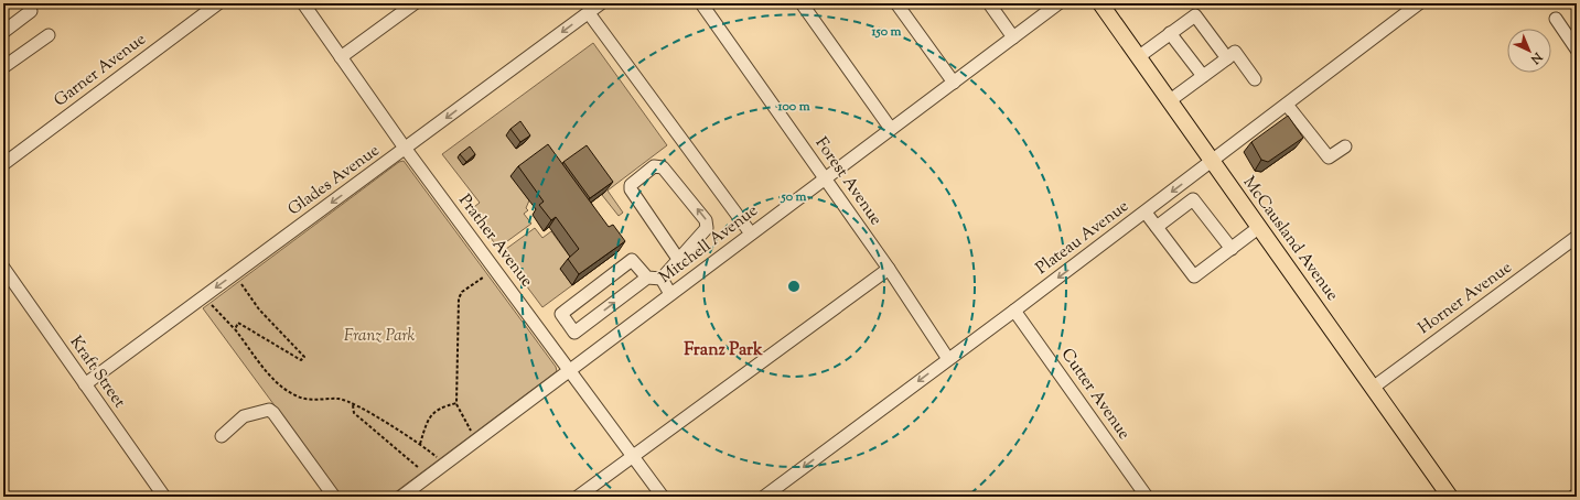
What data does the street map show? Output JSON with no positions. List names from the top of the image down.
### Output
{
  "streets": {
    "main road": ["McCausland Avenue"],
    "street": [
      "Garner Avenue",
      "Glades Avenue",
      "Forest Avenue",
      "Plateau Avenue",
      "Prather Avenue",
      "Mitchell Avenue",
      "Horner Avenue",
      "Kraft Street",
      "Cutter Avenue"
    ]
  },
  "crossings": [
    ["Glades Avenue", "Prather Avenue"],
    ["Glades Avenue", "Kraft Street"],
    ["Forest Avenue", "Plateau Avenue"],
    ["Forest Avenue", "Mitchell Avenue"],
    ["Plateau Avenue", "McCausland Avenue"],
    ["Plateau Avenue", "Cutter Avenue"],
    ["McCausland Avenue", "Horner Avenue"],
    ["Prather Avenue", "Mitchell Avenue"]
  ],
  "one_way": ["Glades Avenue"],
  "districts": ["Franz Park"],
  "parks": ["Franz Park"],
  "north": "bottom right",
  "rings": ["150 m", "100 m", "50 m"]
}
